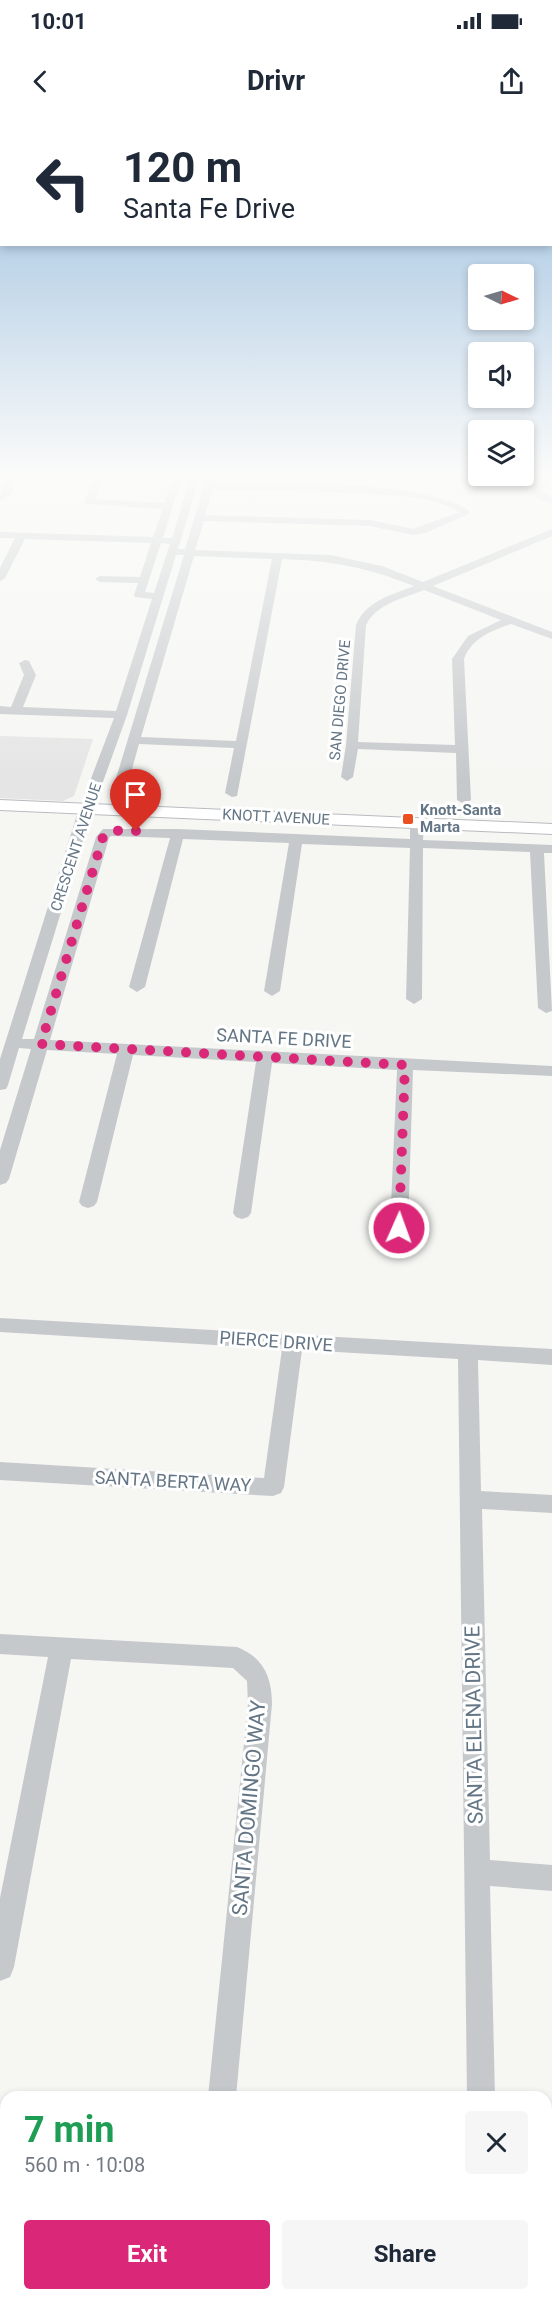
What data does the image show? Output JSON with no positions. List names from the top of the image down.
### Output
{
  "streets": {
    "main road": ["KNOTT AVENUE"],
    "street": [
      "SAN DIEGO DRIVE",
      "CRESCENT AVENUE",
      "SANTA FE DRIVE",
      "PIERCE DRIVE",
      "SANTA BERTA WAY",
      "SANTA ELENA DRIVE",
      "SANTA DOMINGO WAY"
    ]
  },
  "crossings": [
    ["KNOTT AVENUE", "CRESCENT AVENUE"],
    ["CRESCENT AVENUE", "SANTA FE DRIVE"],
    ["PIERCE DRIVE", "SANTA BERTA WAY"],
    ["PIERCE DRIVE", "SANTA ELENA DRIVE"]
  ],
  "places": {
    "transit": ["Knott-Santa Marta"]
  },
  "north": "right",
  "page": {
    "status": "10:01",
    "header": "Drivr",
    "turn": ["120 m", "Santa Fe Drive"],
    "heading": ["7 min", "560 m · 10:08"],
    "buttons": ["Exit", "Share"]
  }
}
